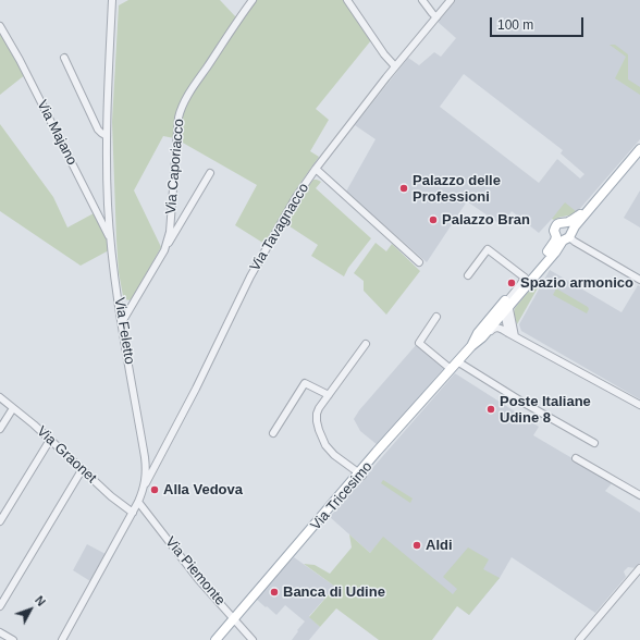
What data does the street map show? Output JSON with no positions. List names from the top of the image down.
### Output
{
  "streets": {
    "main road": ["Via Tricesimo"],
    "street": [
      "Via Majano",
      "Via Caporiacco",
      "Via Tavagnacco",
      "Via Feletto",
      "Via Graonet",
      "Via Piemonte"
    ]
  },
  "crossings": [
    ["Via Majano", "Via Feletto"],
    ["Via Caporiacco", "Via Feletto"],
    ["Via Tavagnacco", "Via Feletto"],
    ["Via Feletto", "Via Graonet"],
    ["Via Feletto", "Via Piemonte"],
    ["Via Tricesimo", "Via Piemonte"]
  ],
  "places": [
    "Palazzo delle Professioni",
    "Palazzo Bran",
    "Spazio armonico",
    "Poste Italiane Udine 8",
    "Alla Vedova",
    "Aldi",
    "Banca di Udine"
  ],
  "scale_bar": "100 m",
  "north": "top right"
}
